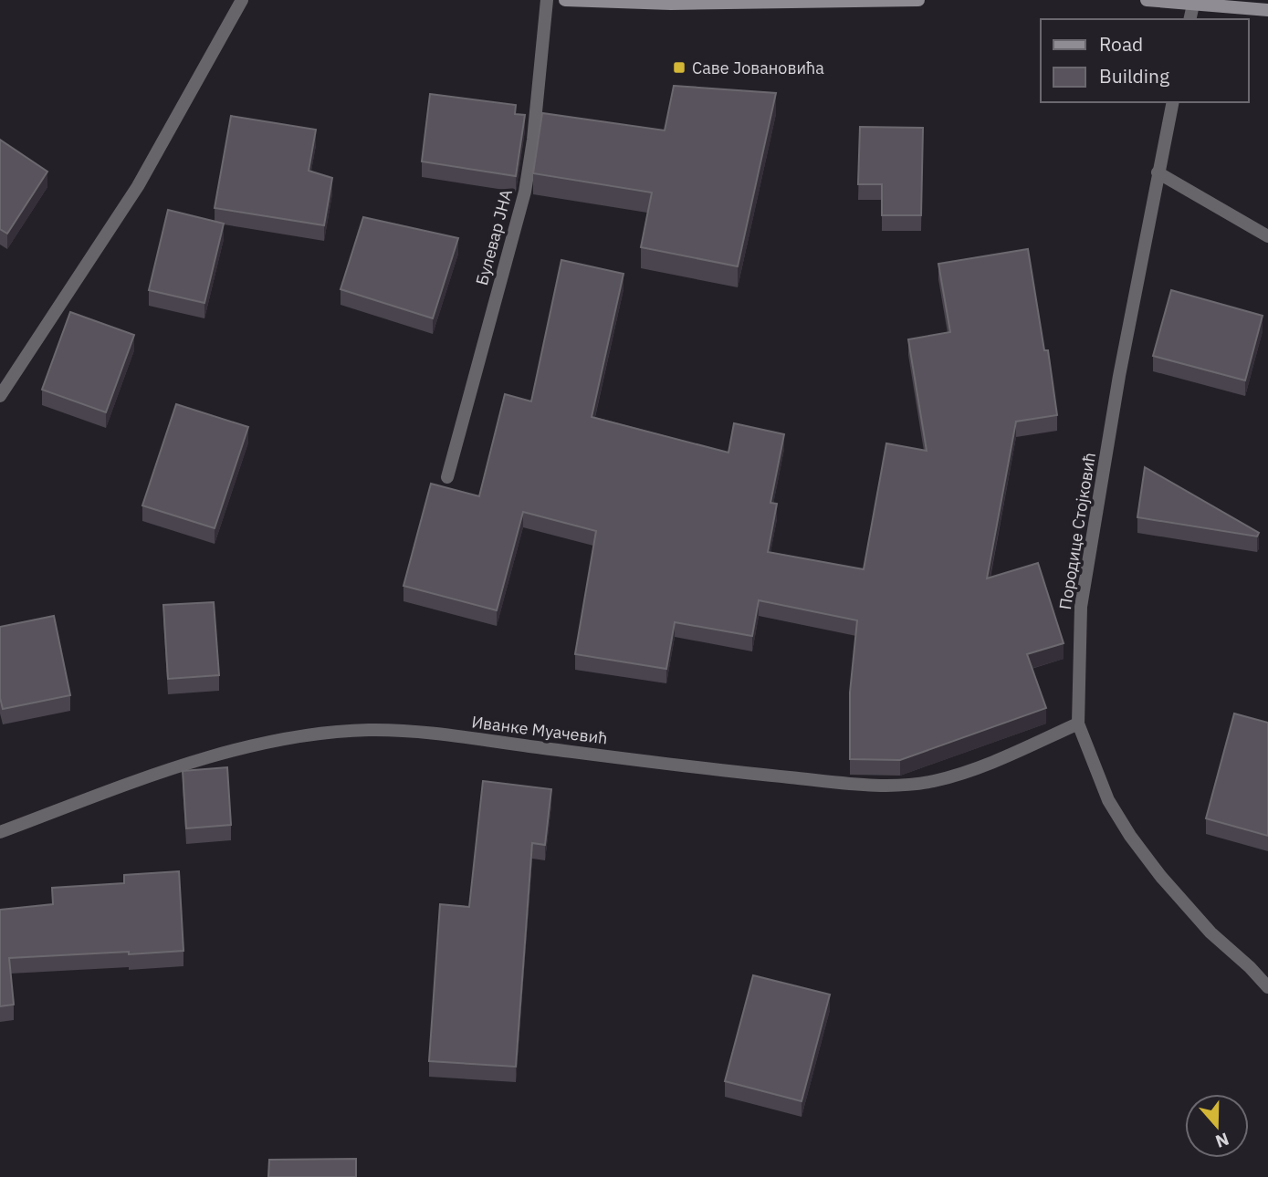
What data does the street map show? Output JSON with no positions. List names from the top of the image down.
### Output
{
  "streets": {
    "street": ["Булевар ЈНА", "Породице Стојковић", "Иванке Муачевић"]
  },
  "crossings": [
    ["Породице Стојковић", "Иванке Муачевић"]
  ],
  "places": {
    "transit": ["Саве Јовановића"]
  },
  "legend": ["Road", "Building"],
  "north": "bottom"
}
